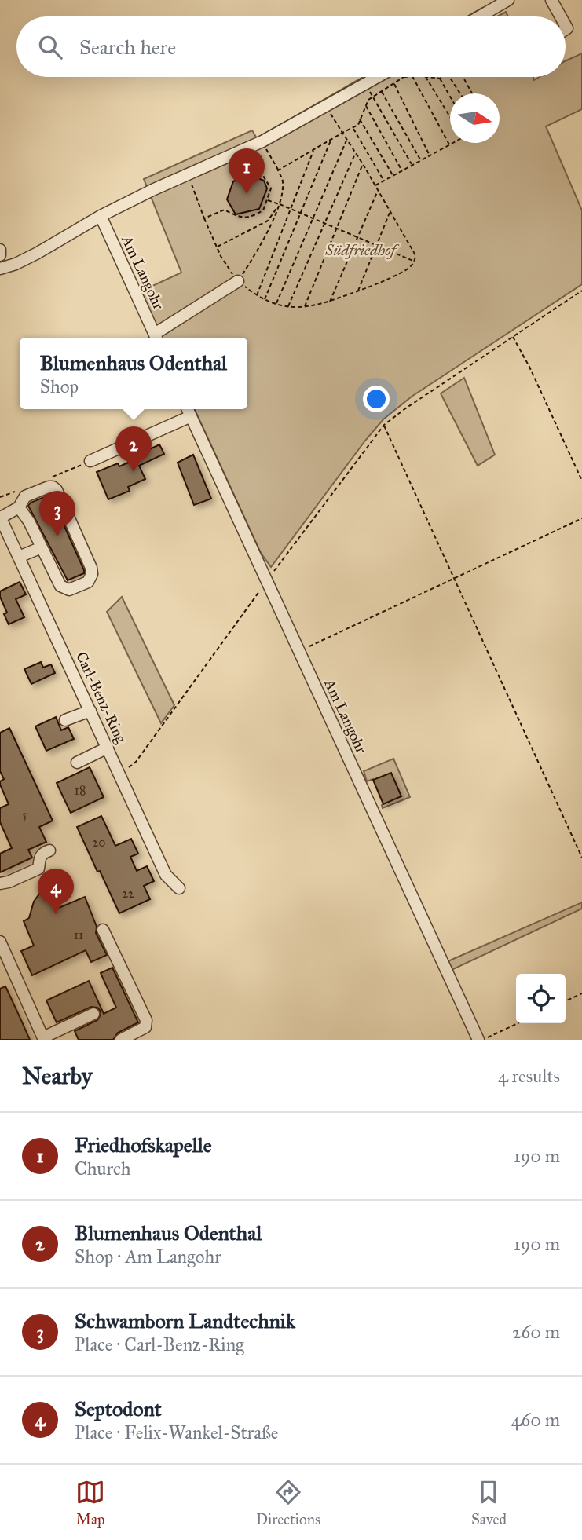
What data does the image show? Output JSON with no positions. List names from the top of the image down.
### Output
{
  "streets": {
    "street": ["Am Langohr", "Carl-Benz-Ring"]
  },
  "parks": ["Südfriedhof"],
  "house_numbers": [
    "18",
    "5",
    "20",
    "22",
    "11"
  ],
  "north": "right",
  "page": {
    "search": "Search here",
    "pins": [
      "1",
      "2",
      "3",
      "4"
    ],
    "popup": ["Blumenhaus Odenthal", "Shop"],
    "heading": ["Nearby", "4 results"],
    "list": [
      {
        "mark": "1",
        "name": "Friedhofskapelle",
        "note": "Church",
        "value": "190 m"
      },
      {
        "mark": "2",
        "name": "Blumenhaus Odenthal",
        "note": "Shop · Am Langohr",
        "value": "190 m"
      },
      {
        "mark": "3",
        "name": "Schwamborn Landtechnik",
        "note": "Place · Carl-Benz-Ring",
        "value": "260 m"
      },
      {
        "mark": "4",
        "name": "Septodont",
        "note": "Place · Felix-Wankel-Straße",
        "value": "460 m"
      }
    ],
    "nav": ["Map", "Directions", "Saved"]
  }
}
